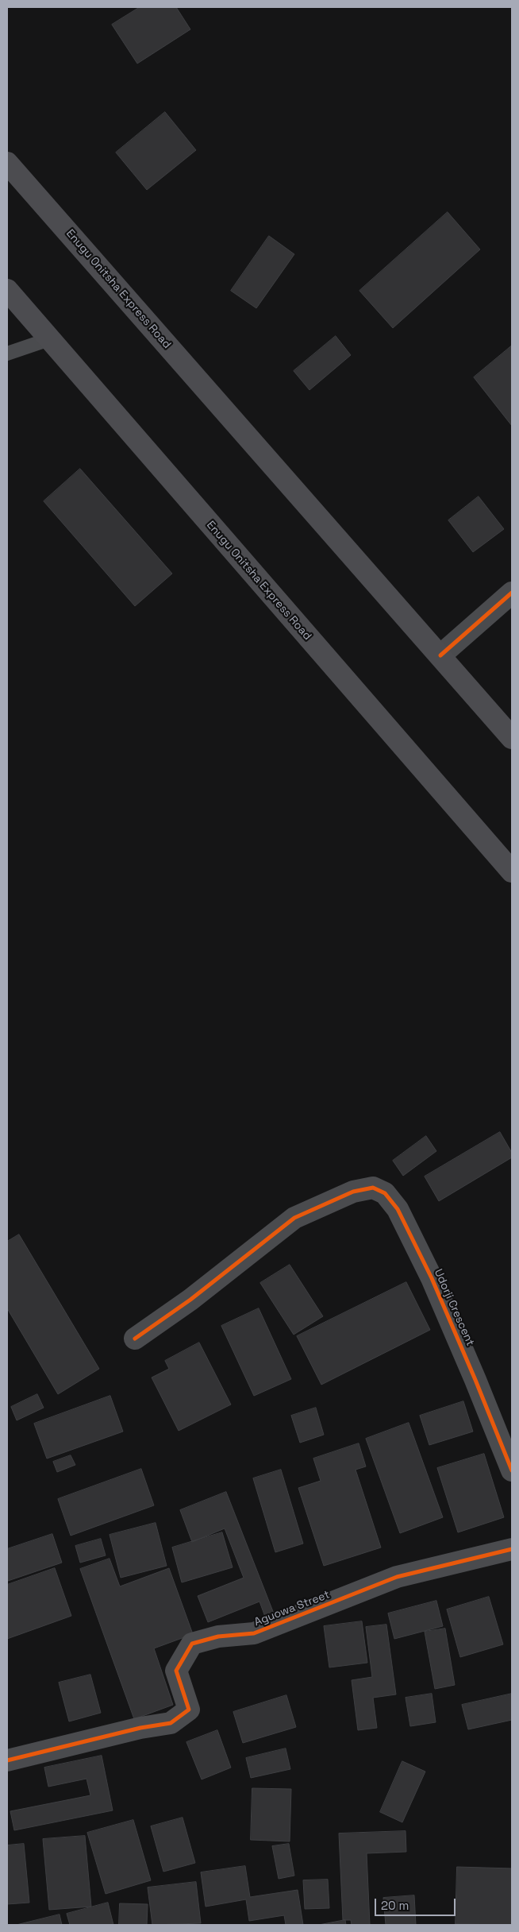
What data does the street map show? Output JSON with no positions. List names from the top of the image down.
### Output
{
  "streets": {
    "highway": ["Enugu Onitsha Express Road"],
    "street": ["Udorji Crescent", "Aguowa Street"]
  },
  "scale_bar": "20 m"
}
